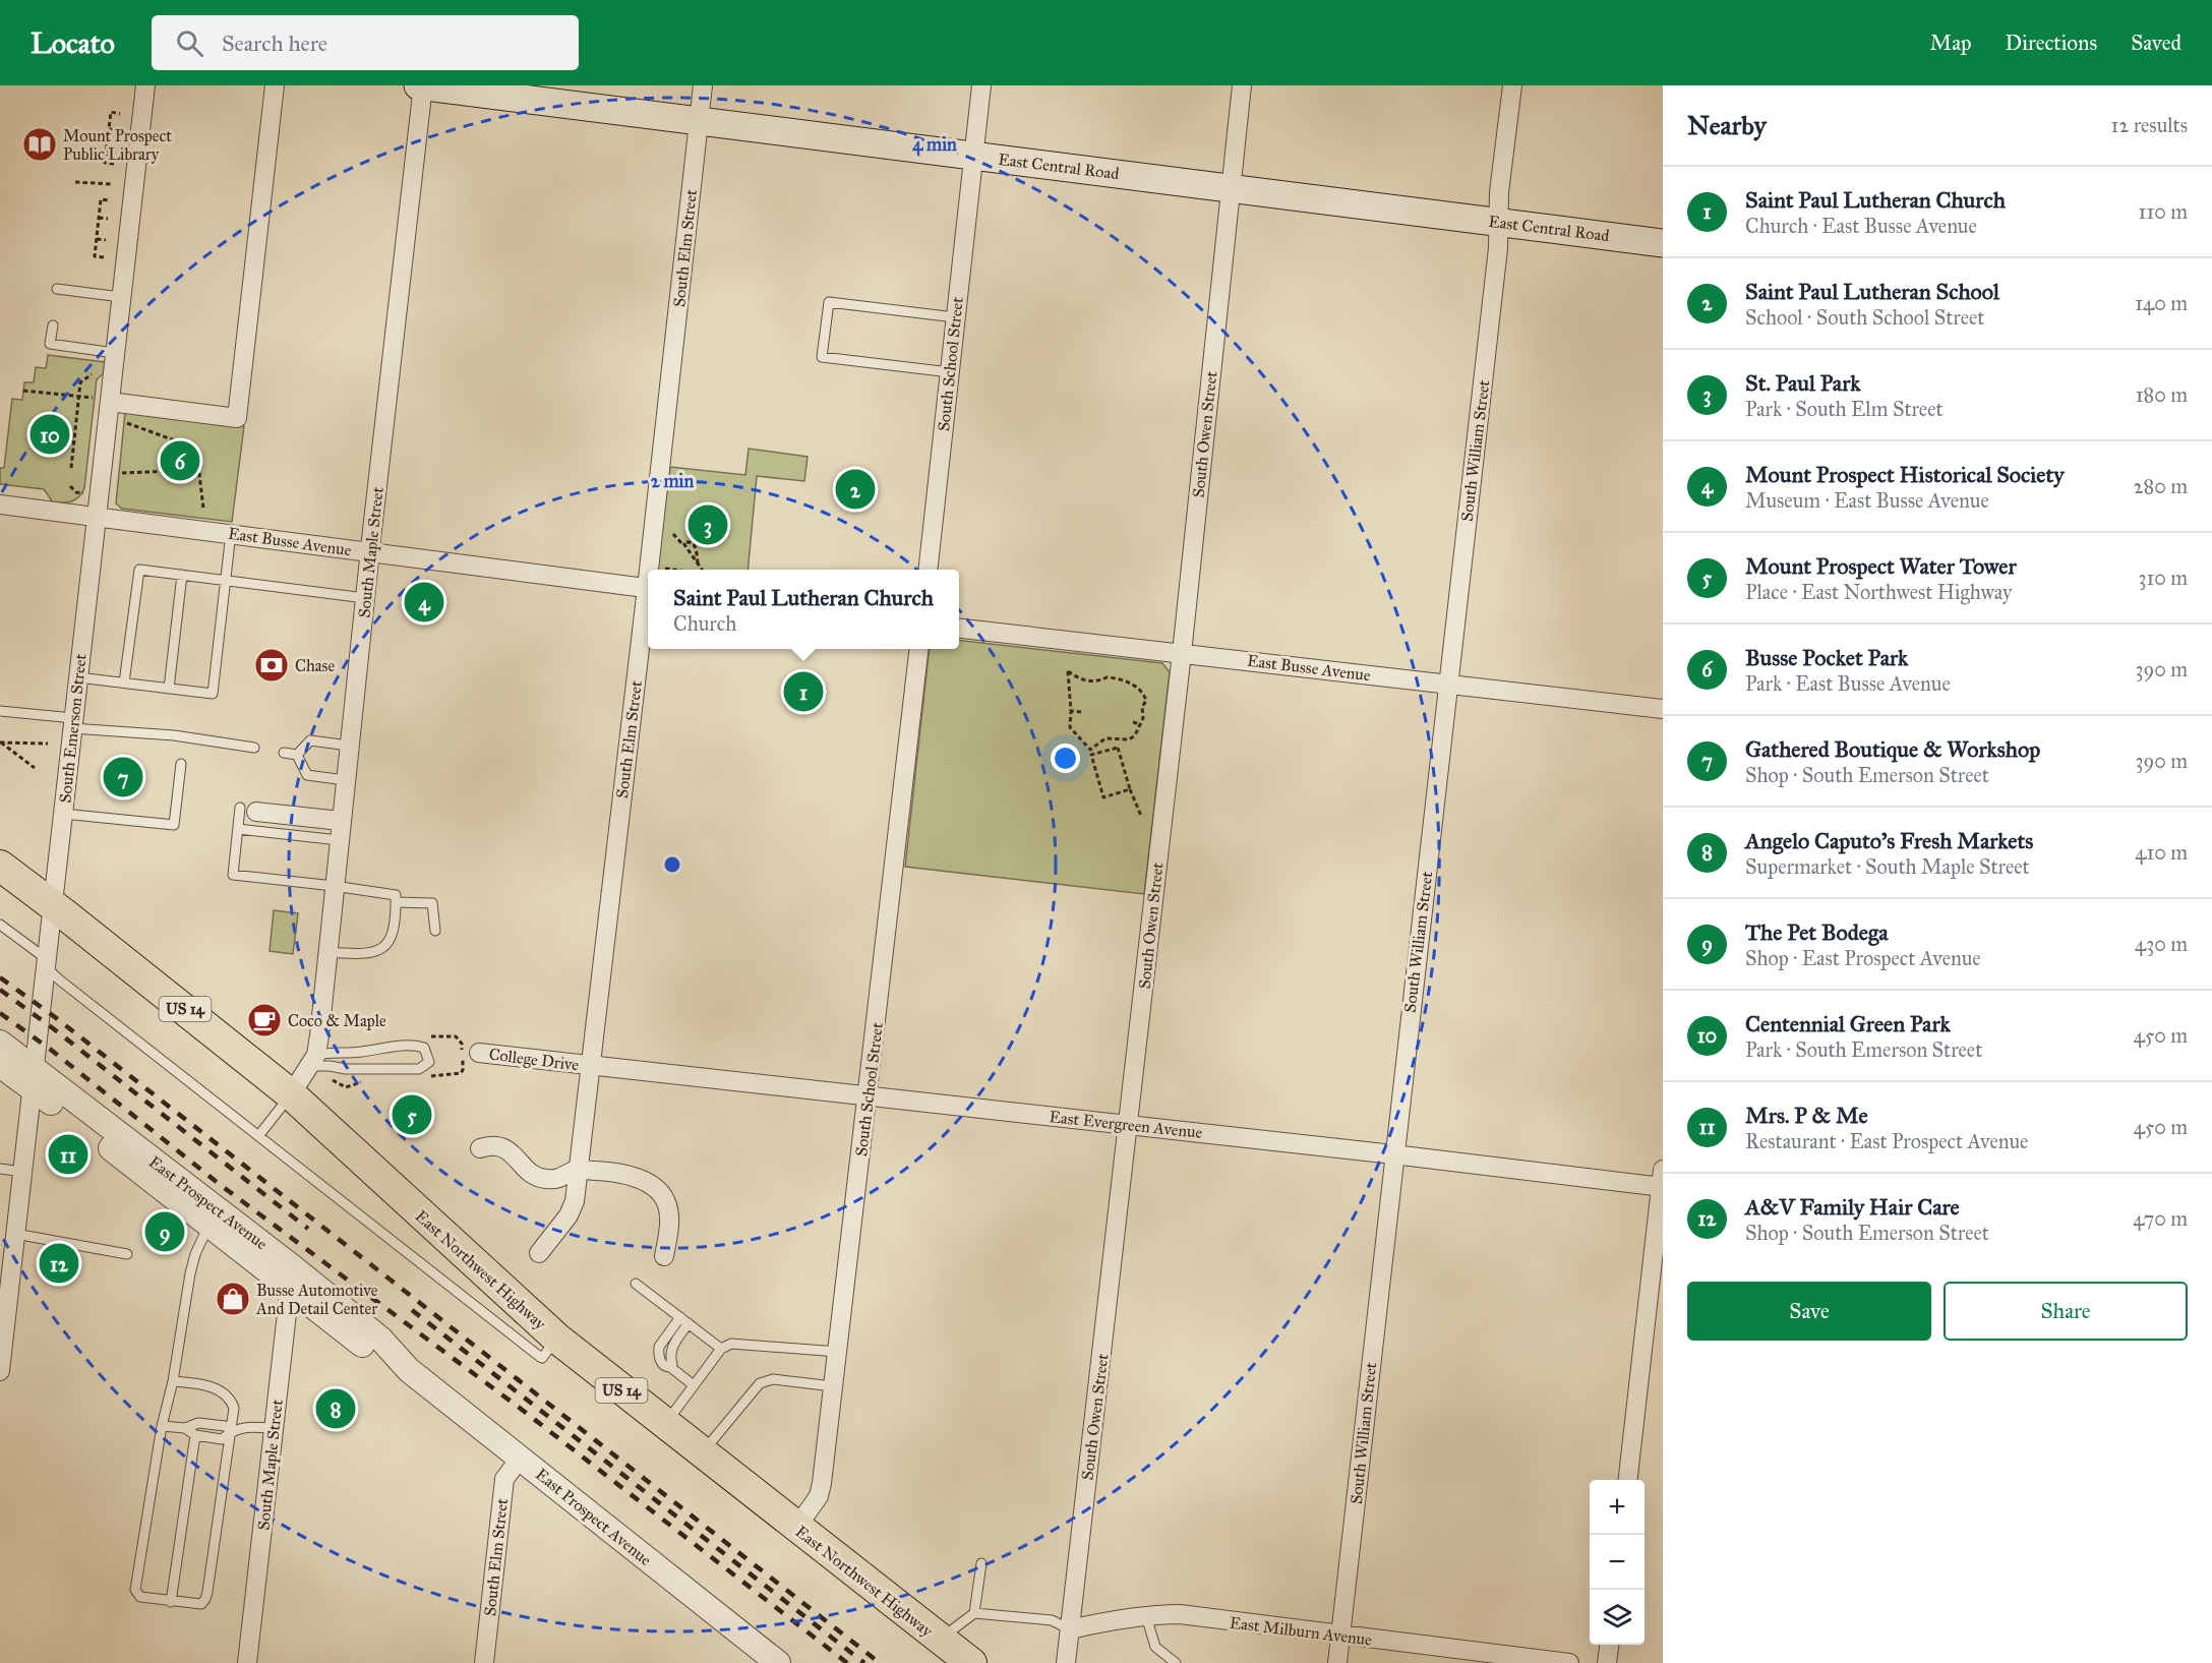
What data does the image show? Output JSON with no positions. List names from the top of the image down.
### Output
{
  "streets": {
    "main road": ["East Central Road", "US 14", "East Northwest Highway"],
    "street": [
      "South Elm Street",
      "South School Street",
      "South Owen Street",
      "South William Street",
      "East Busse Avenue",
      "South Maple Street",
      "South Emerson Street",
      "College Drive",
      "East Evergreen Avenue",
      "East Prospect Avenue",
      "East Milburn Avenue"
    ]
  },
  "crossings": [
    ["East Central Road", "South Elm Street"],
    ["East Central Road", "South School Street"],
    ["East Central Road", "South Owen Street"],
    ["East Central Road", "South William Street"],
    ["East Central Road", "South Maple Street"],
    ["South Elm Street", "College Drive"],
    ["South Elm Street", "East Evergreen Avenue"],
    ["South Elm Street", "East Prospect Avenue"],
    ["South School Street", "East Evergreen Avenue"],
    ["South School Street", "East Northwest Highway"],
    ["South Owen Street", "East Busse Avenue"],
    ["South Owen Street", "East Evergreen Avenue"],
    ["South Owen Street", "East Milburn Avenue"],
    ["South William Street", "East Busse Avenue"],
    ["South William Street", "East Evergreen Avenue"],
    ["South William Street", "East Milburn Avenue"],
    ["East Busse Avenue", "South Maple Street"],
    ["East Busse Avenue", "South Emerson Street"],
    ["South Maple Street", "East Prospect Avenue"],
    ["South Emerson Street", "East Prospect Avenue"],
    ["South Emerson Street", "East Northwest Highway"],
    ["College Drive", "East Evergreen Avenue"]
  ],
  "places": {
    "library": ["Mount Prospect Public Library"],
    "bank": ["Chase"],
    "cafe": ["Coco & Maple"],
    "shop": ["Busse Automotive And Detail Center"]
  },
  "page": {
    "header": "Locato",
    "search": "Search here",
    "nav": ["Map", "Directions", "Saved"],
    "heading": ["Nearby", "12 results"],
    "list": [
      {
        "mark": "1",
        "name": "Saint Paul Lutheran Church",
        "note": "Church · East Busse Avenue",
        "value": "110 m"
      },
      {
        "mark": "2",
        "name": "Saint Paul Lutheran School",
        "note": "School · South School Street",
        "value": "140 m"
      },
      {
        "mark": "3",
        "name": "St. Paul Park",
        "note": "Park · South Elm Street",
        "value": "180 m"
      },
      {
        "mark": "4",
        "name": "Mount Prospect Historical Society",
        "note": "Museum · East Busse Avenue",
        "value": "280 m"
      },
      {
        "mark": "5",
        "name": "Mount Prospect Water Tower",
        "note": "Place · East Northwest Highway",
        "value": "310 m"
      },
      {
        "mark": "6",
        "name": "Busse Pocket Park",
        "note": "Park · East Busse Avenue",
        "value": "390 m"
      },
      {
        "mark": "7",
        "name": "Gathered Boutique & Workshop",
        "note": "Shop · South Emerson Street",
        "value": "390 m"
      },
      {
        "mark": "8",
        "name": "Angelo Caputo's Fresh Markets",
        "note": "Supermarket · South Maple Street",
        "value": "410 m"
      },
      {
        "mark": "9",
        "name": "The Pet Bodega",
        "note": "Shop · East Prospect Avenue",
        "value": "430 m"
      },
      {
        "mark": "10",
        "name": "Centennial Green Park",
        "note": "Park · South Emerson Street",
        "value": "450 m"
      },
      {
        "mark": "11",
        "name": "Mrs. P & Me",
        "note": "Restaurant · East Prospect Avenue",
        "value": "450 m"
      },
      {
        "mark": "12",
        "name": "A&V Family Hair Care",
        "note": "Shop · South Emerson Street",
        "value": "470 m"
      }
    ],
    "pins": [
      "10",
      "6",
      "2",
      "3",
      "4",
      "1",
      "7",
      "5",
      "11",
      "9",
      "12",
      "8"
    ],
    "popup": ["Saint Paul Lutheran Church", "Church"],
    "buttons": ["Save", "Share"],
    "map_buttons": ["+", "−"]
  },
  "rings": ["4 min", "2 min"]
}
